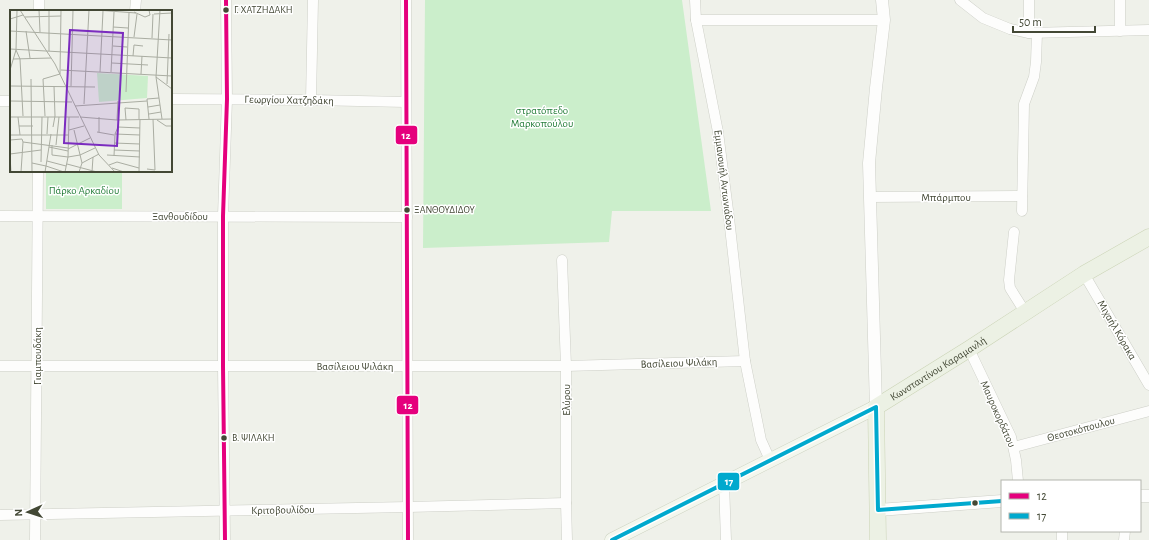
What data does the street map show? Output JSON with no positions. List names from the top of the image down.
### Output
{
  "streets": {
    "main road": ["Κωνσταντίνου Καραμανλή"],
    "street": [
      "Γεωργίου Χατζηδάκη",
      "Εμμανουήλ Αντωνιάδου",
      "Μπάρμπου",
      "Ξανθουδίδου",
      "Μιχαήλ Κόρακα",
      "Γιαμπουδάκη",
      "Βασίλειου Ψιλάκη",
      "Ελύρου",
      "Μαυροκορδάτου",
      "Θεοτοκόπουλου",
      "Κριτοβουλίδου"
    ]
  },
  "crossings": [
    ["Εμμανουήλ Αντωνιάδου", "Βασίλειου Ψιλάκη"],
    ["Εμμανουήλ Αντωνιάδου", "Κωνσταντίνου Καραμανλή"],
    ["Ξανθουδίδου", "Γιαμπουδάκη"],
    ["Μιχαήλ Κόρακα", "Κωνσταντίνου Καραμανλή"],
    ["Γιαμπουδάκη", "Βασίλειου Ψιλάκη"],
    ["Γιαμπουδάκη", "Κριτοβουλίδου"],
    ["Βασίλειου Ψιλάκη", "Ελύρου"],
    ["Κωνσταντίνου Καραμανλή", "Μαυροκορδάτου"],
    ["Ελύρου", "Κριτοβουλίδου"],
    ["Μαυροκορδάτου", "Θεοτοκόπουλου"]
  ],
  "parks": ["στρατόπεδο Μαρκοπούλου", "Πάρκο Αρκαδίου"],
  "places": ["Γ. ΧΑΤΖΗΔΑΚΗ", "ΞΑΝΘΟΥΔΙΔΟΥ", "Β. ΨΙΛΑΚΗ"],
  "lines": ["transit line 12", "transit line 17"],
  "legend": ["12", "17"],
  "scale_bar": "50 m",
  "north": "left"
}
